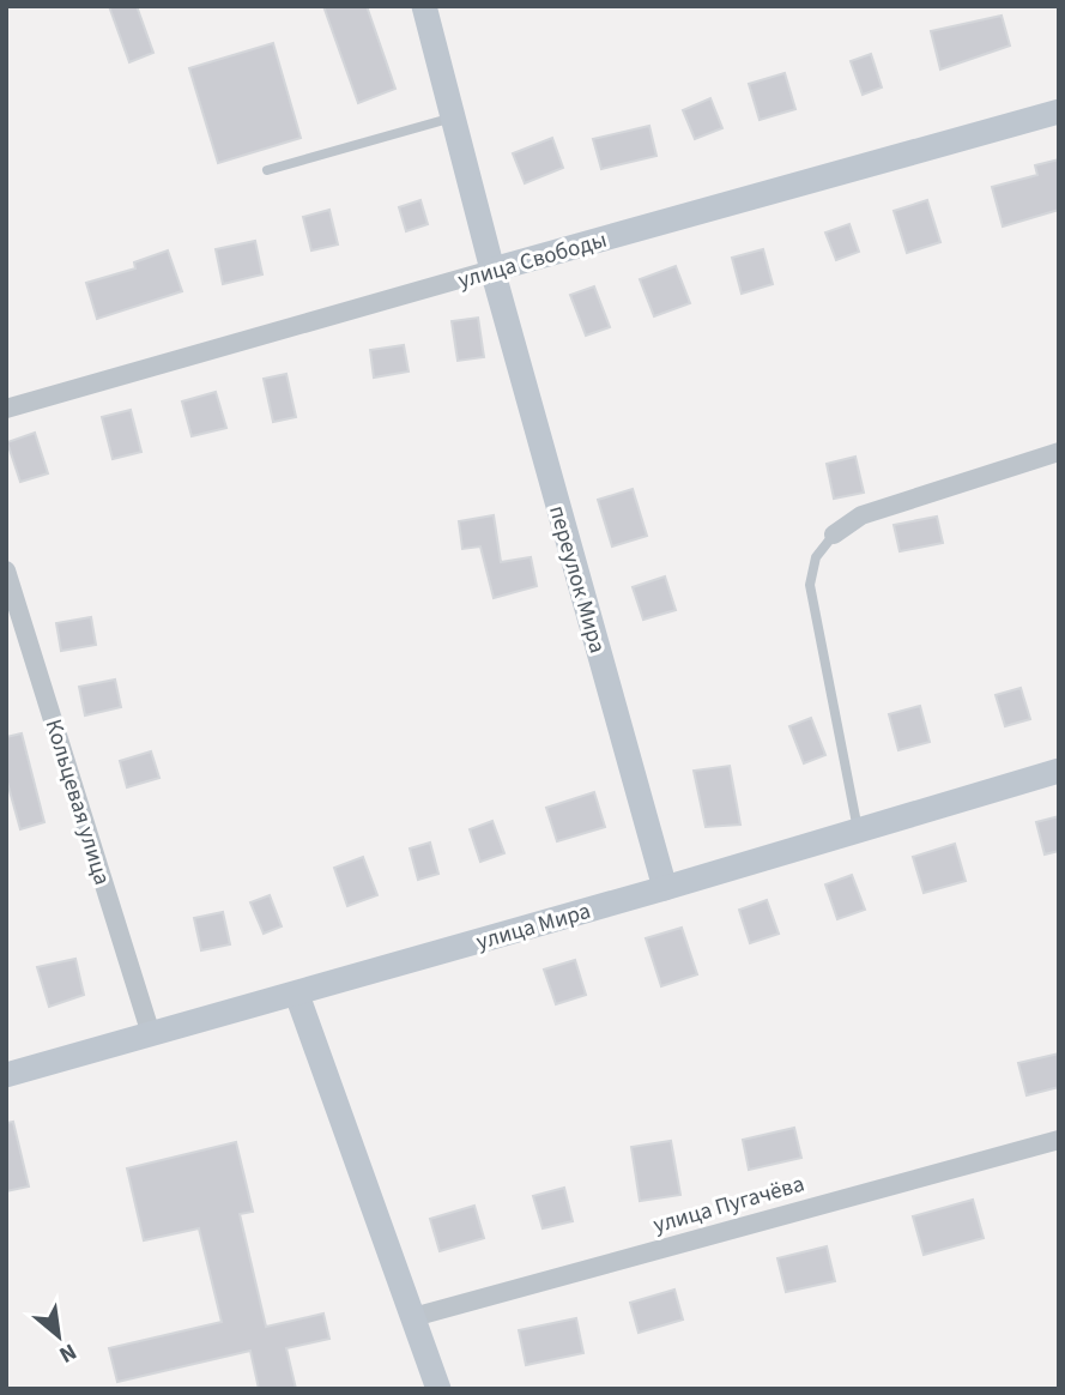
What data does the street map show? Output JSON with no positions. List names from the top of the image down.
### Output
{
  "streets": {
    "street": [
      "улица Свободы",
      "переулок Мира",
      "Кольцевая улица",
      "улица Мира",
      "улица Пугачёва"
    ]
  },
  "crossings": [
    ["улица Свободы", "переулок Мира"],
    ["переулок Мира", "улица Мира"],
    ["Кольцевая улица", "улица Мира"]
  ],
  "north": "bottom right"
}
